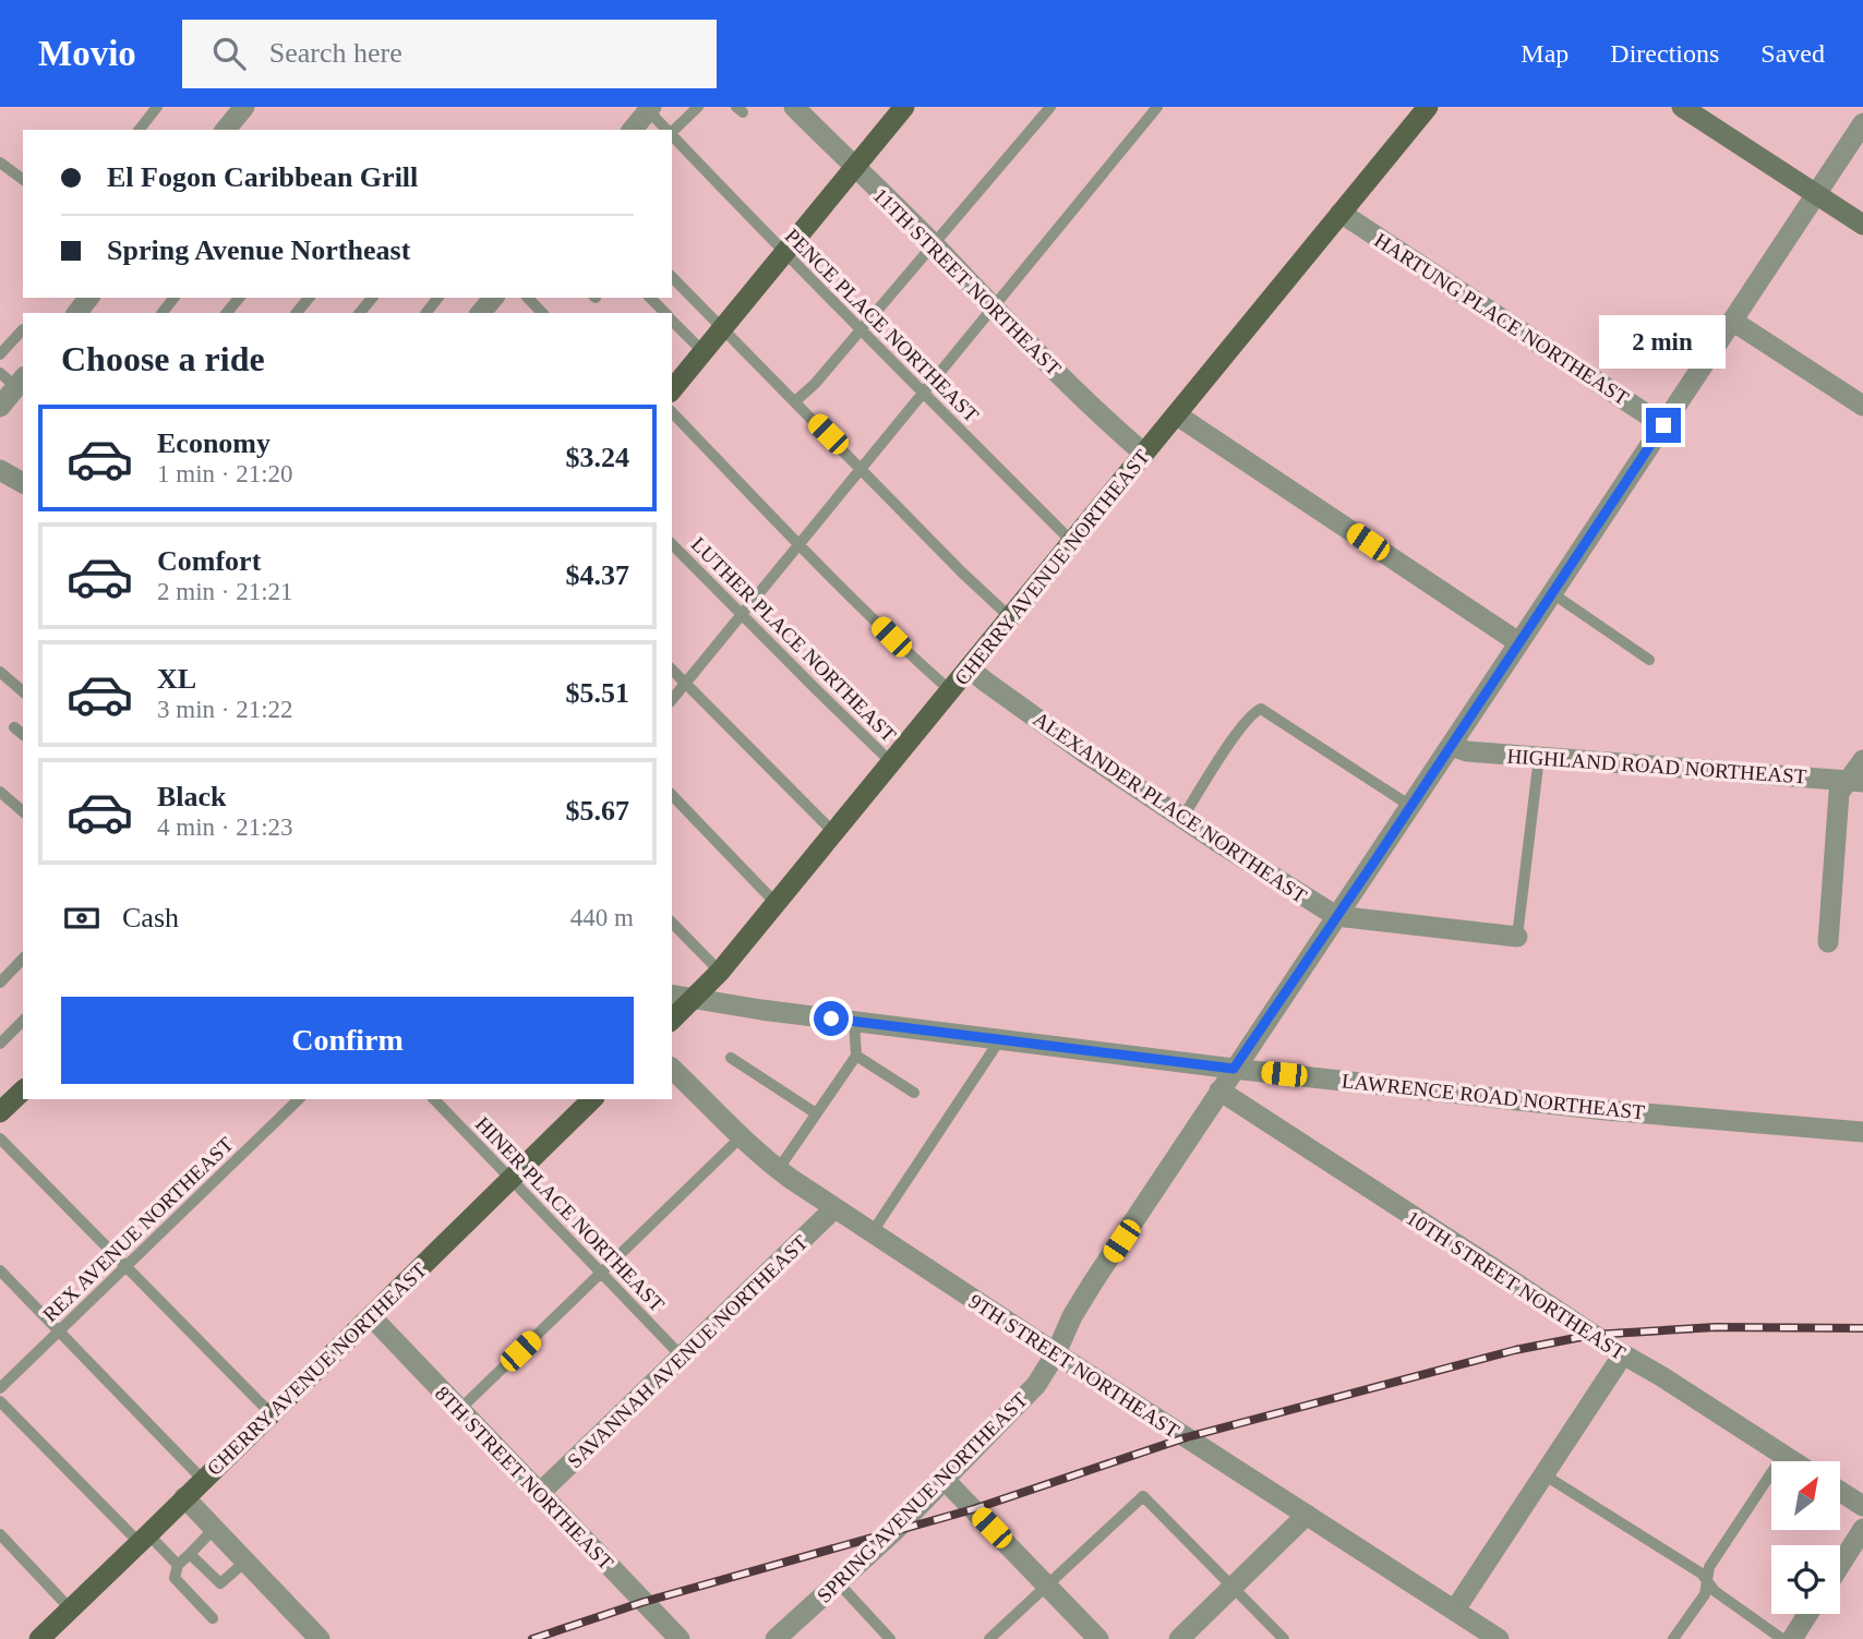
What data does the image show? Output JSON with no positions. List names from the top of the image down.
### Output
{
  "streets": {
    "main road": ["CHERRY AVENUE NORTHEAST"],
    "street": [
      "11TH STREET NORTHEAST",
      "HARTUNG PLACE NORTHEAST",
      "HIGHLAND ROAD NORTHEAST",
      "ALEXANDER PLACE NORTHEAST",
      "LAWRENCE ROAD NORTHEAST",
      "10TH STREET NORTHEAST",
      "SAVANNAH AVENUE NORTHEAST",
      "9TH STREET NORTHEAST",
      "8TH STREET NORTHEAST",
      "SPRING AVENUE NORTHEAST"
    ],
    "lane": [
      "PENCE PLACE NORTHEAST",
      "LUTHER PLACE NORTHEAST",
      "HINER PLACE NORTHEAST",
      "REX AVENUE NORTHEAST"
    ]
  },
  "crossings": [
    ["11TH STREET NORTHEAST", "CHERRY AVENUE NORTHEAST"],
    ["HARTUNG PLACE NORTHEAST", "CHERRY AVENUE NORTHEAST"],
    ["HARTUNG PLACE NORTHEAST", "SPRING AVENUE NORTHEAST"],
    ["PENCE PLACE NORTHEAST", "CHERRY AVENUE NORTHEAST"],
    ["CHERRY AVENUE NORTHEAST", "LUTHER PLACE NORTHEAST"],
    ["CHERRY AVENUE NORTHEAST", "ALEXANDER PLACE NORTHEAST"],
    ["CHERRY AVENUE NORTHEAST", "LAWRENCE ROAD NORTHEAST"],
    ["CHERRY AVENUE NORTHEAST", "HINER PLACE NORTHEAST"],
    ["CHERRY AVENUE NORTHEAST", "8TH STREET NORTHEAST"],
    ["HIGHLAND ROAD NORTHEAST", "SPRING AVENUE NORTHEAST"],
    ["ALEXANDER PLACE NORTHEAST", "SPRING AVENUE NORTHEAST"],
    ["LAWRENCE ROAD NORTHEAST", "SPRING AVENUE NORTHEAST"],
    ["HINER PLACE NORTHEAST", "SAVANNAH AVENUE NORTHEAST"],
    ["10TH STREET NORTHEAST", "SPRING AVENUE NORTHEAST"],
    ["SAVANNAH AVENUE NORTHEAST", "9TH STREET NORTHEAST"],
    ["SAVANNAH AVENUE NORTHEAST", "8TH STREET NORTHEAST"],
    ["9TH STREET NORTHEAST", "SPRING AVENUE NORTHEAST"]
  ],
  "north": "top right",
  "page": {
    "header": "Movio",
    "search": "Search here",
    "nav": ["Map", "Directions", "Saved"],
    "banner": ["El Fogon Caribbean Grill", "Spring Avenue Northeast"],
    "heading": "Choose a ride",
    "bubble": "2 min",
    "list": [
      {
        "name": "Economy",
        "note": "1 min · 21:20",
        "value": "$3.24"
      },
      {
        "name": "Comfort",
        "note": "2 min · 21:21",
        "value": "$4.37"
      },
      {
        "name": "XL",
        "note": "3 min · 21:22",
        "value": "$5.51"
      },
      {
        "name": "Black",
        "note": "4 min · 21:23",
        "value": "$5.67"
      }
    ],
    "pay": ["Cash", "440 m"],
    "buttons": "Confirm"
  }
}
